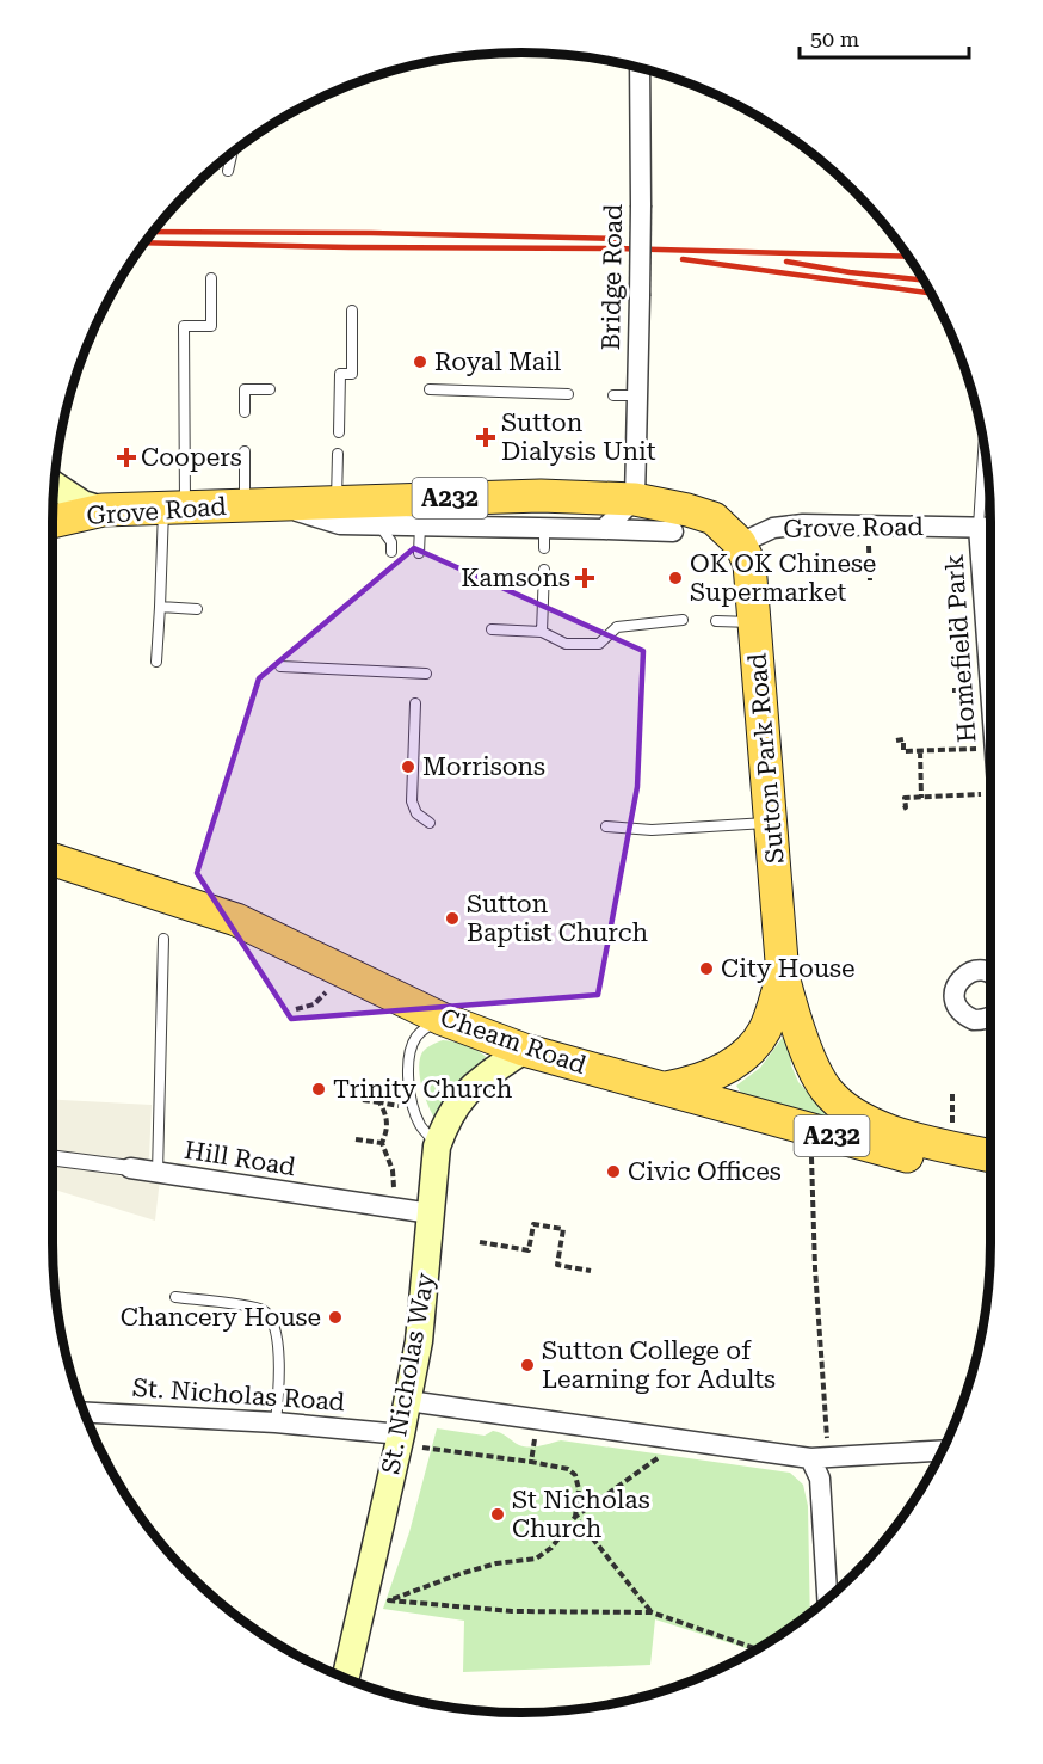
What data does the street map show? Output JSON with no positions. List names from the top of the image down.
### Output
{
  "streets": {
    "highway": [
      "A232",
      "Grove Road",
      "Sutton Park Road",
      "Cheam Road"
    ],
    "main road": ["St. Nicholas Way"],
    "street": [
      "Bridge Road",
      "Homefield Park",
      "Hill Road",
      "St. Nicholas Road"
    ]
  },
  "crossings": [
    ["Bridge Road", "Grove Road"],
    ["Grove Road", "Homefield Park"],
    ["Grove Road", "Sutton Park Road"],
    ["Sutton Park Road", "Cheam Road"],
    ["Cheam Road", "St. Nicholas Way"],
    ["Hill Road", "St. Nicholas Way"],
    ["St. Nicholas Way", "St. Nicholas Road"]
  ],
  "places": {
    "other": [
      "Royal Mail",
      "OK OK Chinese Supermarket",
      "Morrisons",
      "Sutton Baptist Church",
      "City House",
      "Trinity Church",
      "Civic Offices",
      "Chancery House",
      "Sutton College of Learning for Adults",
      "St Nicholas Church"
    ],
    "health": ["Sutton Dialysis Unit", "Coopers", "Kamsons"]
  },
  "scale_bar": "50 m"
}
